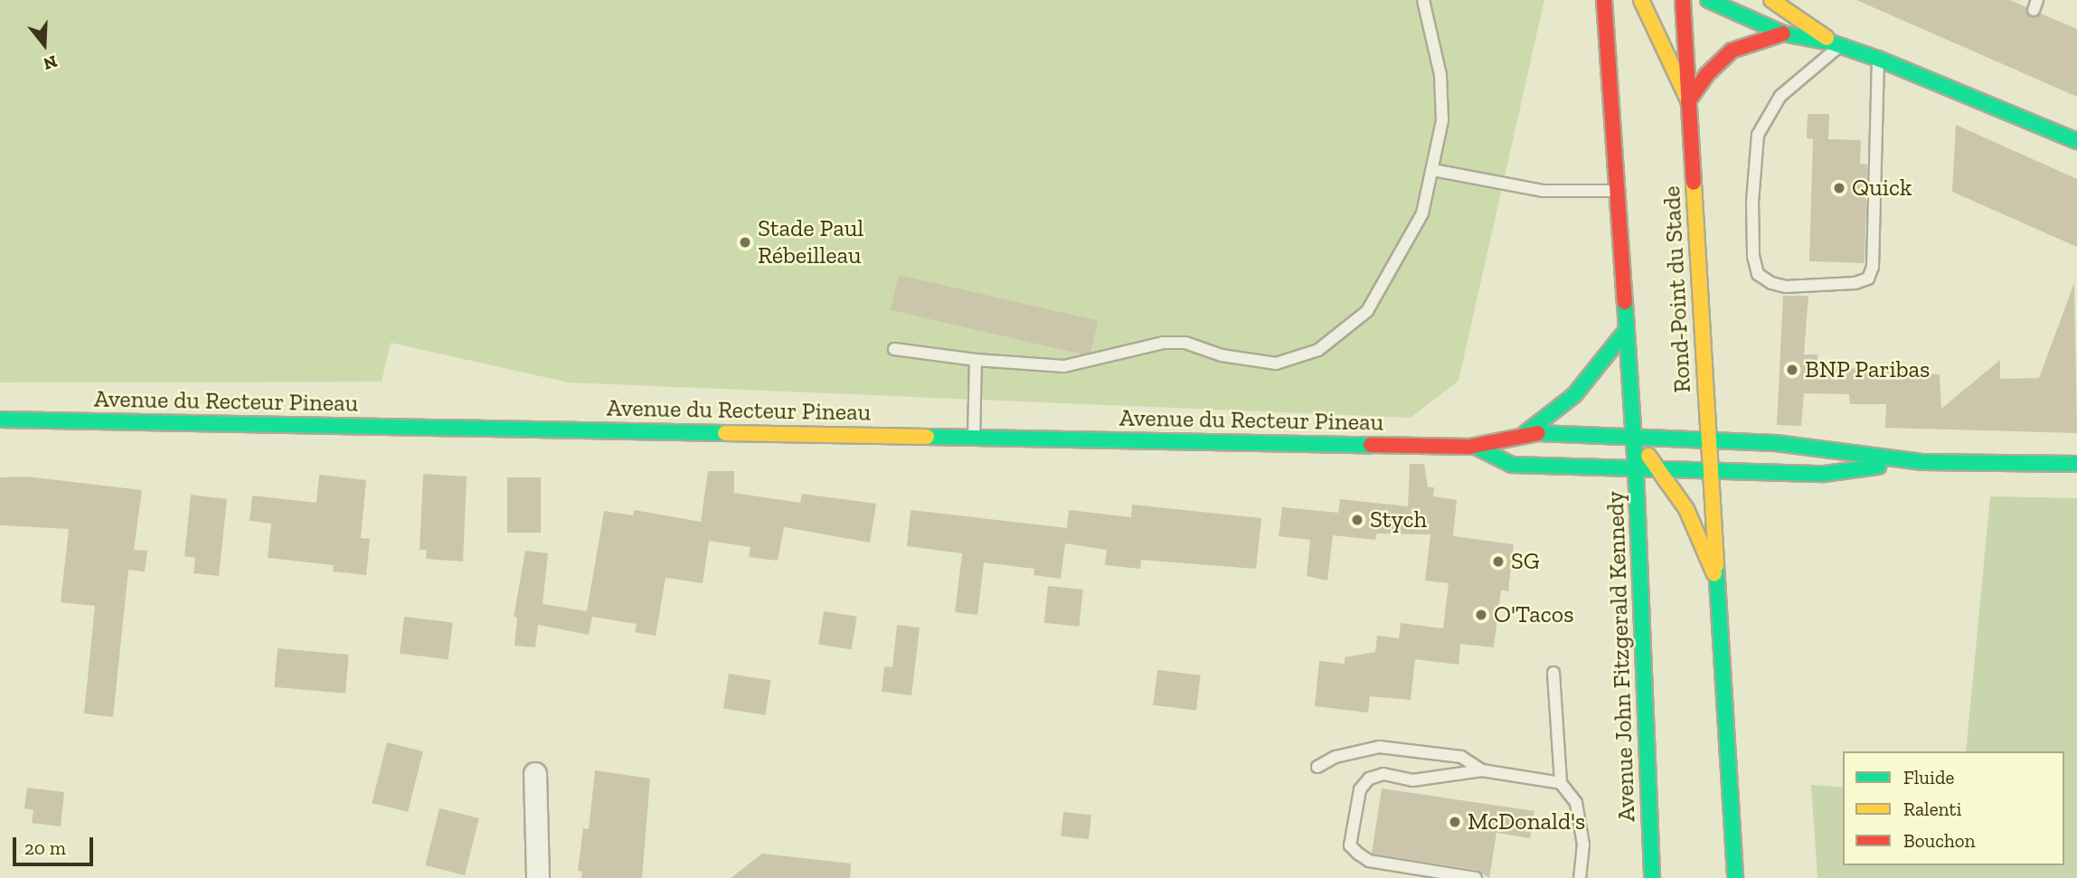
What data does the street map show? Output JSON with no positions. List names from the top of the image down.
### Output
{
  "streets": {
    "main road": ["Rond-Point du Stade", "Avenue du Recteur Pineau", "Avenue John Fitzgerald Kennedy"]
  },
  "crossings": [
    ["Rond-Point du Stade", "Avenue du Recteur Pineau"],
    ["Avenue du Recteur Pineau", "Avenue John Fitzgerald Kennedy"]
  ],
  "places": [
    "Quick",
    "Stade Paul Rébeilleau",
    "BNP Paribas",
    "Stych",
    "SG",
    "O'Tacos",
    "McDonald's"
  ],
  "legend": ["Fluide", "Ralenti", "Bouchon"],
  "scale_bar": "20 m",
  "north": "bottom"
}
